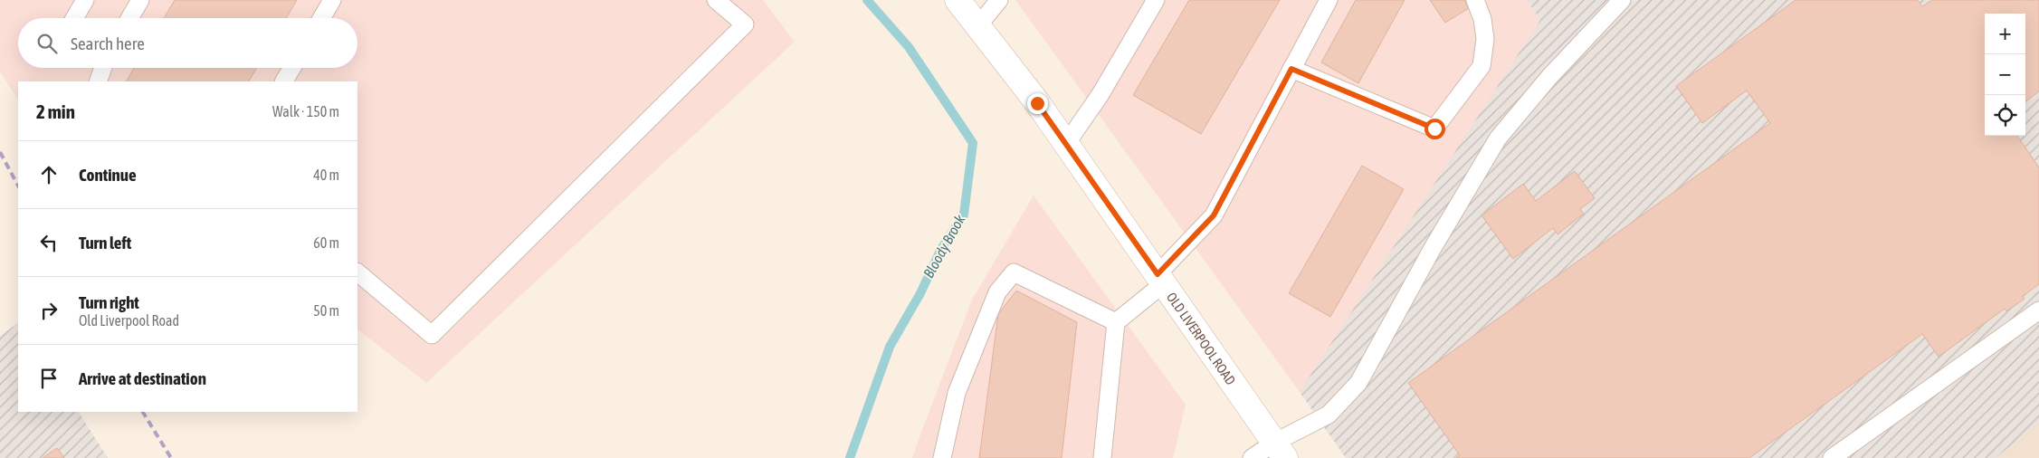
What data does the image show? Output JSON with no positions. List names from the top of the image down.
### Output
{
  "streets": {
    "main road": ["OLD LIVERPOOL ROAD"]
  },
  "water": ["Bloody Brook"],
  "page": {
    "map_buttons": ["+", "−"],
    "search": "Search here",
    "heading": ["2 min", "Walk · 150 m"],
    "list": [
      ["Continue", "40 m"],
      ["Turn left", "60 m"],
      ["Turn right", "Old Liverpool Road", "50 m"],
      "Arrive at destination"
    ]
  }
}
